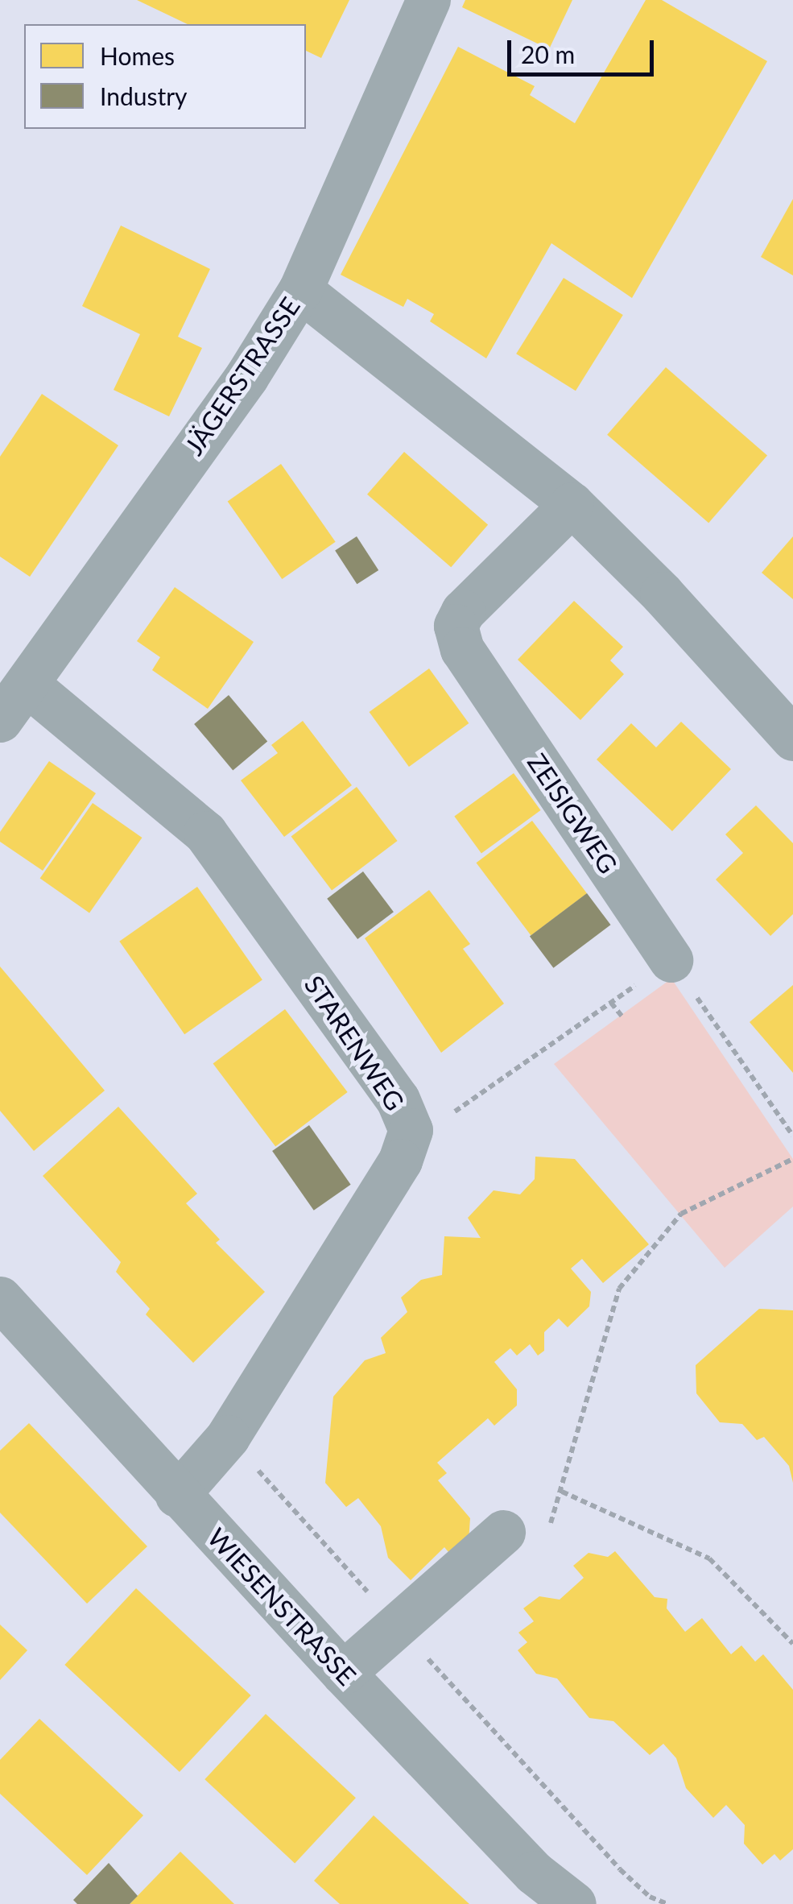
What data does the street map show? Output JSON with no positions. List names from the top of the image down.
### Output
{
  "streets": {
    "street": [
      "JÄGERSTRASSE",
      "ZEISIGWEG",
      "STARENWEG",
      "WIESENSTRASSE"
    ]
  },
  "crossings": [
    ["JÄGERSTRASSE", "STARENWEG"],
    ["STARENWEG", "WIESENSTRASSE"]
  ],
  "legend": ["Homes", "Industry"],
  "scale_bar": "20 m"
}
